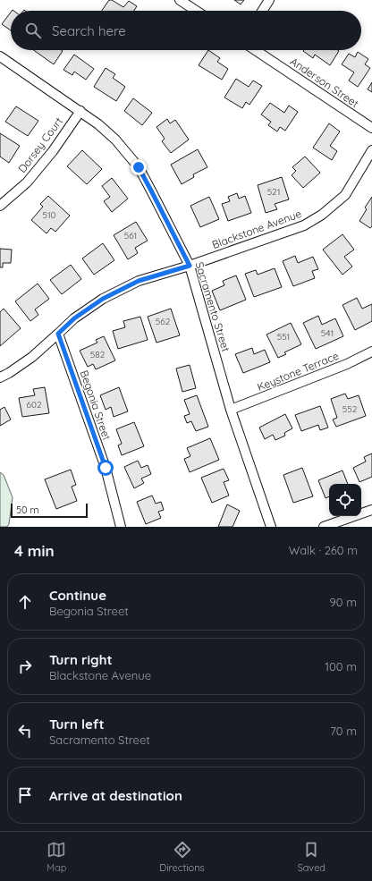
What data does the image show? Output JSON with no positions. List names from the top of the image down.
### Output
{
  "streets": {
    "street": [
      "Anderson Street",
      "Dorsey Court",
      "Blackstone Avenue",
      "Sacramento Street",
      "Keystone Terrace",
      "Begonia Street"
    ]
  },
  "crossings": [
    ["Dorsey Court", "Sacramento Street"],
    ["Blackstone Avenue", "Sacramento Street"],
    ["Blackstone Avenue", "Begonia Street"],
    ["Sacramento Street", "Keystone Terrace"]
  ],
  "house_numbers": [
    "521",
    "510",
    "561",
    "562",
    "541",
    "551",
    "582",
    "602",
    "552"
  ],
  "scale_bar": "50 m",
  "page": {
    "search": "Search here",
    "scale": "50 m",
    "heading": ["4 min", "Walk · 260 m"],
    "list": [
      ["Continue", "Begonia Street", "90 m"],
      ["Turn right", "Blackstone Avenue", "100 m"],
      ["Turn left", "Sacramento Street", "70 m"],
      "Arrive at destination"
    ],
    "nav": ["Map", "Directions", "Saved"]
  }
}
